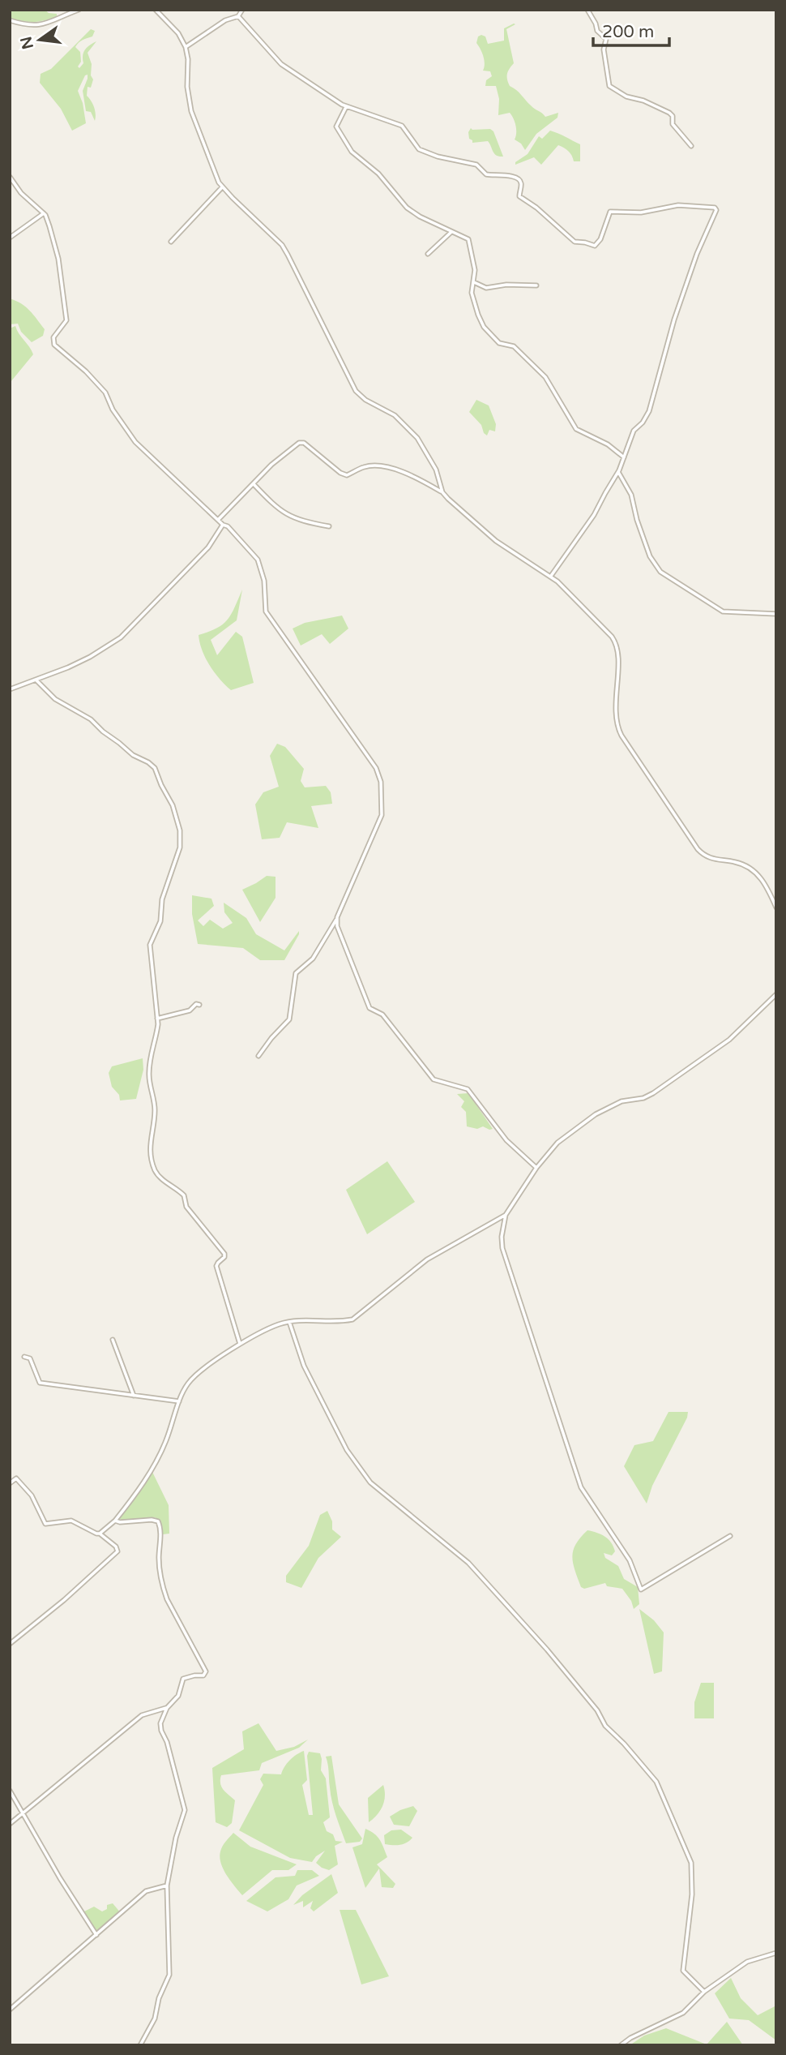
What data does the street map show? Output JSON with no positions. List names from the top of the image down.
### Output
{
  "scale_bar": "200 m",
  "north": "left"
}
